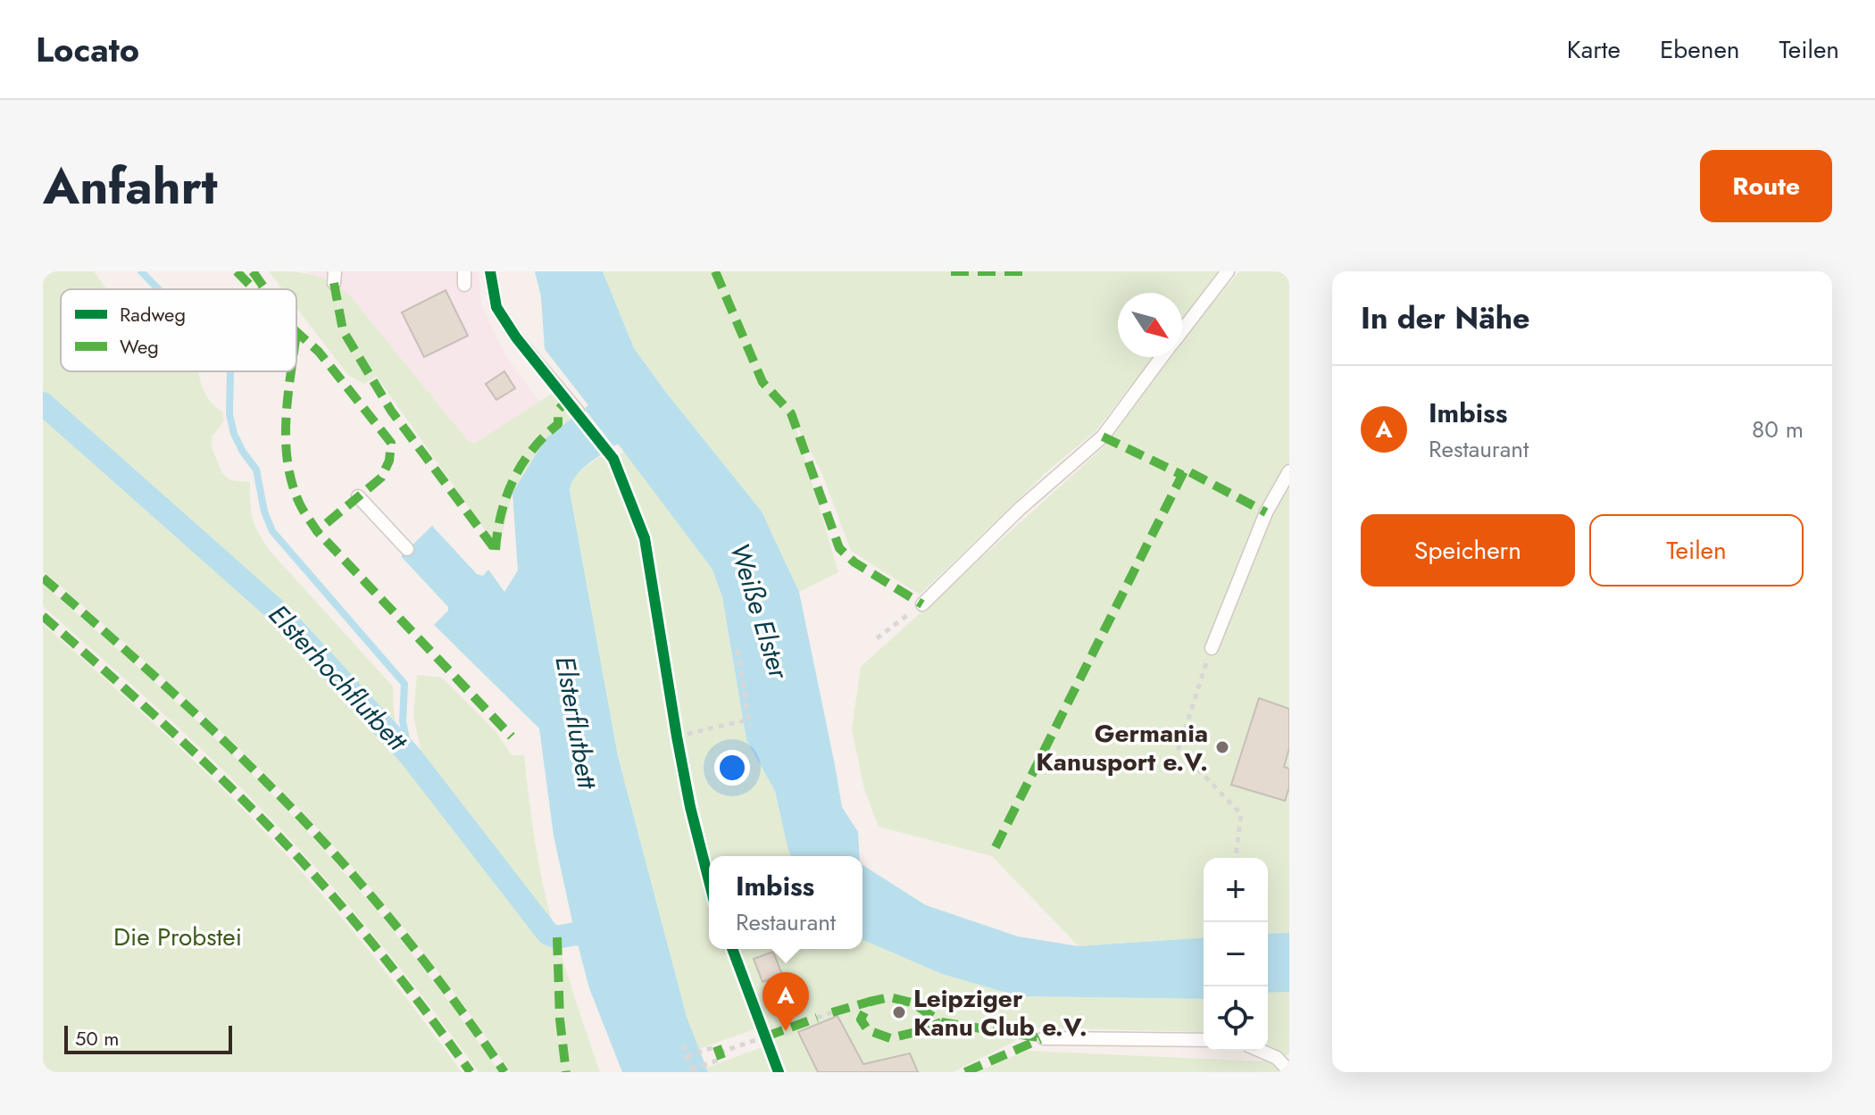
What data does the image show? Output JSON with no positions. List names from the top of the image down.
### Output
{
  "water": ["Weiße Elster", "Elsterhochflutbett", "Elsterflutbett"],
  "parks": ["Die Probstei"],
  "places": ["Germania Kanusport e.V.", "Leipziger Kanu Club e.V."],
  "legend": ["Radweg", "Weg"],
  "scale_bar": "50 m",
  "north": "bottom right",
  "page": {
    "header": "Locato",
    "nav": ["Karte", "Ebenen", "Teilen"],
    "title": "Anfahrt",
    "buttons": [
      "Route",
      ["Speichern", "Teilen"]
    ],
    "heading": "In der Nähe",
    "list": [
      {
        "mark": "A",
        "name": "Imbiss",
        "note": "Restaurant",
        "value": "80 m"
      }
    ],
    "popup": ["Imbiss", "Restaurant"],
    "map_buttons": ["+", "−"],
    "pins": "A",
    "scale": "50 m"
  }
}
